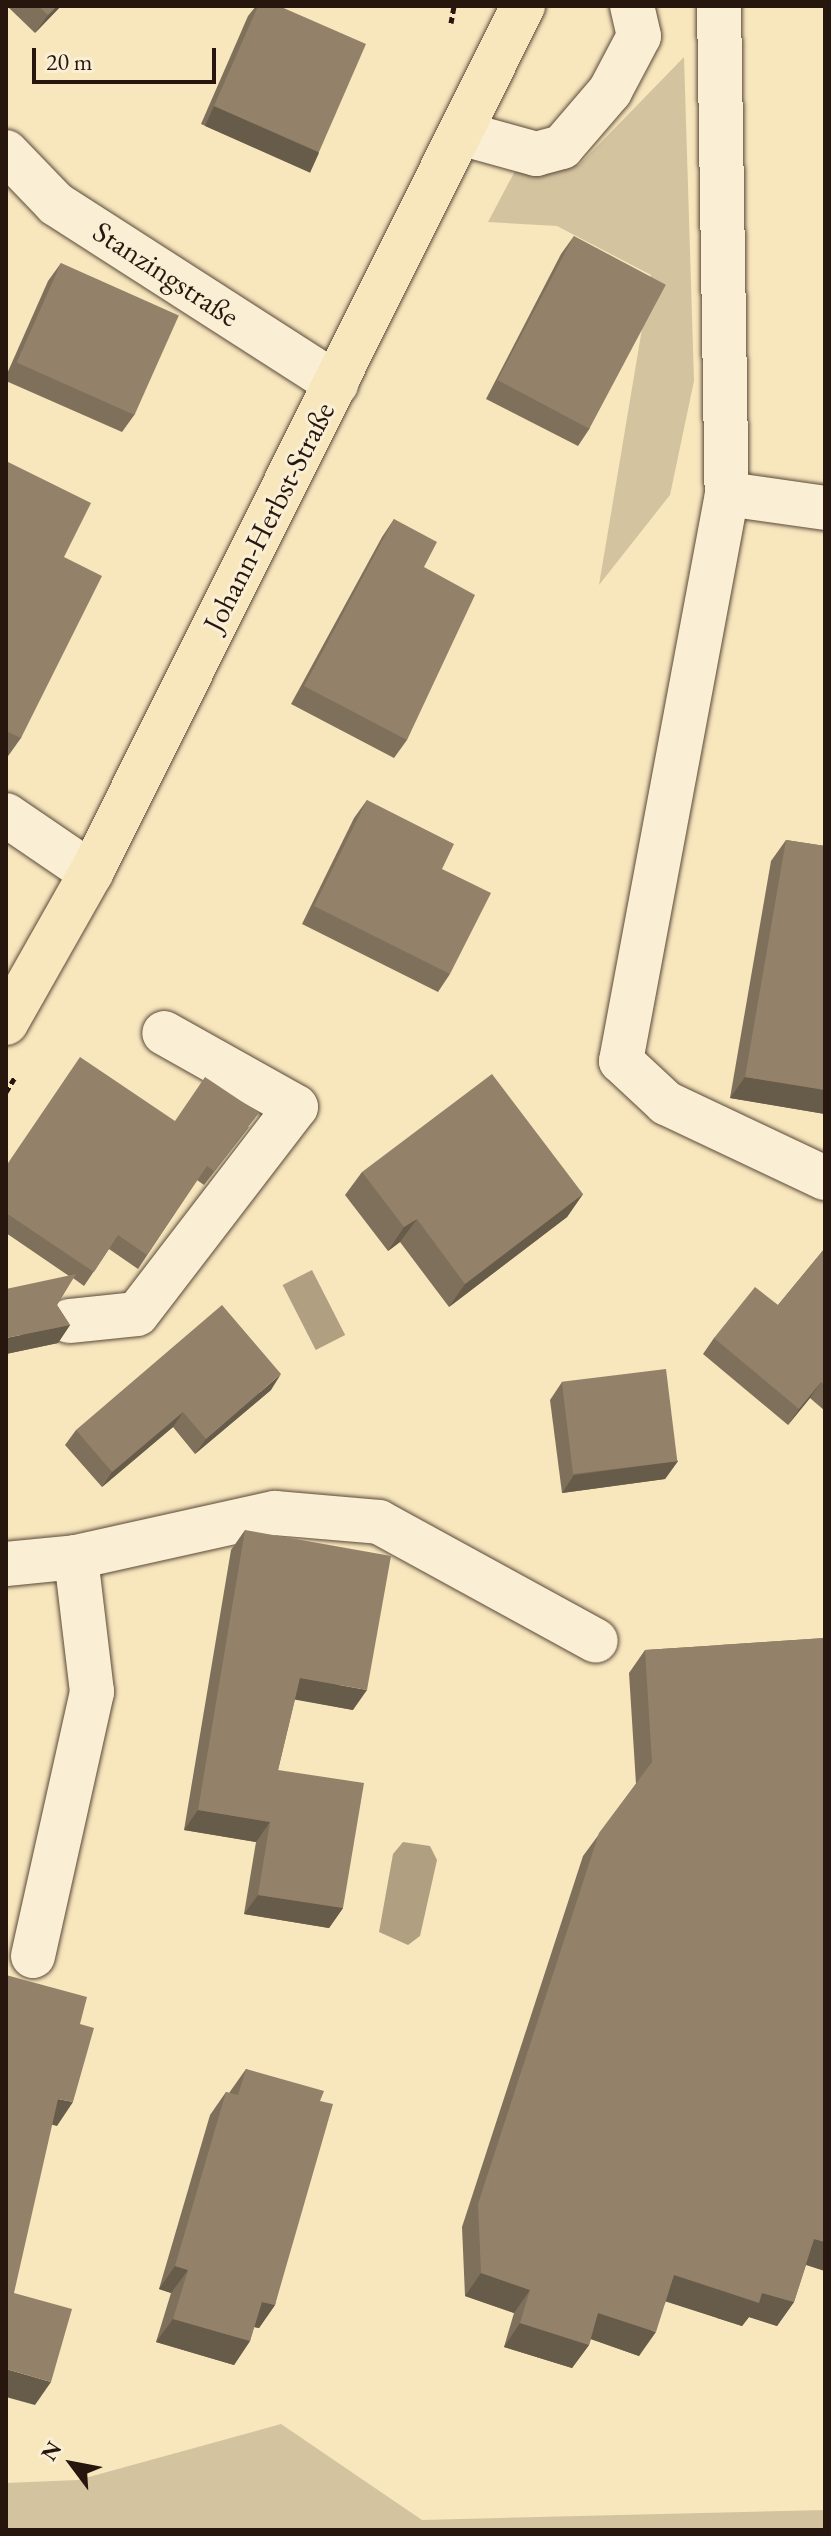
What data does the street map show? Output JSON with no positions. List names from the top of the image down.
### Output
{
  "streets": {
    "main road": ["Johann-Herbst-Straße"],
    "street": ["Stanzingstraße"]
  },
  "crossings": [
    ["Stanzingstraße", "Johann-Herbst-Straße"]
  ],
  "scale_bar": "20 m",
  "north": "top left"
}
